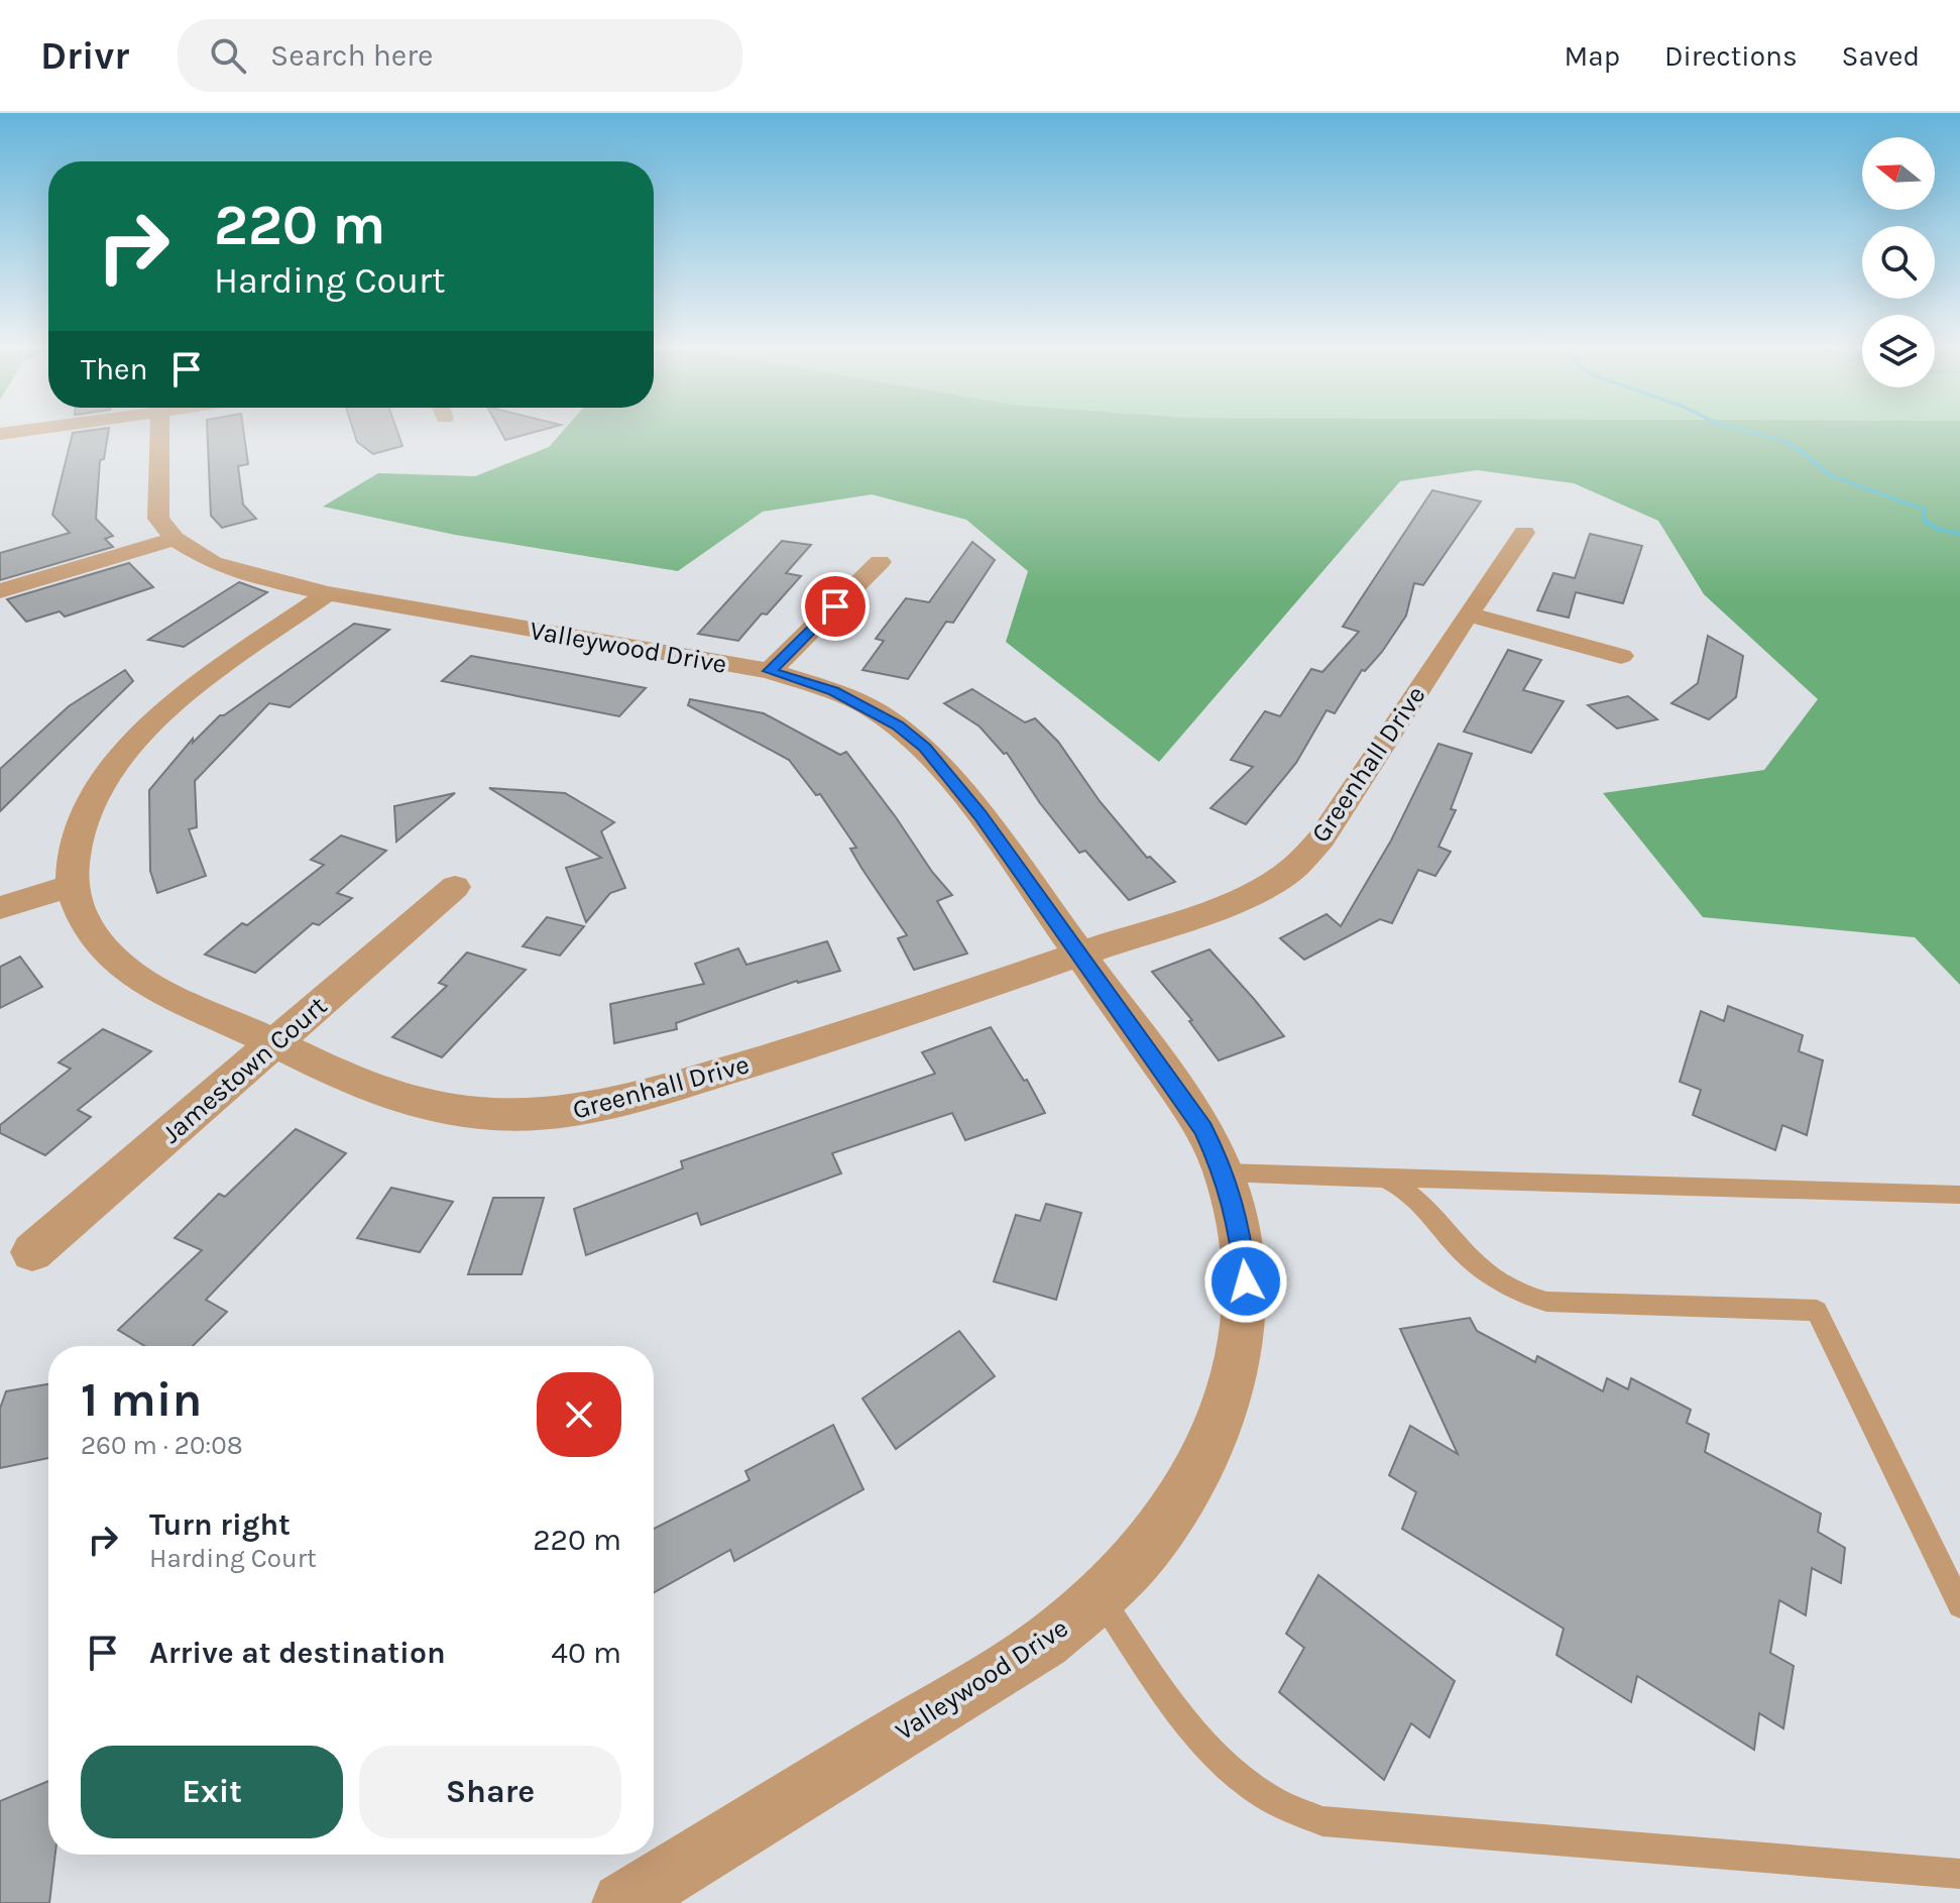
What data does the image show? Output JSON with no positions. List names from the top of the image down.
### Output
{
  "streets": {
    "street": ["Valleywood Drive", "Greenhall Drive", "Jamestown Court"]
  },
  "crossings": [
    ["Valleywood Drive", "Greenhall Drive"],
    ["Greenhall Drive", "Jamestown Court"]
  ],
  "north": "left",
  "page": {
    "header": "Drivr",
    "search": "Search here",
    "nav": ["Map", "Directions", "Saved"],
    "turn": ["220 m", "Harding Court"],
    "then": "Then",
    "heading": ["1 min", "260 m · 20:08"],
    "list": [
      {
        "name": "Turn right",
        "note": "Harding Court",
        "value": "220 m"
      },
      {
        "name": "Arrive at destination",
        "value": "40 m"
      }
    ],
    "buttons": ["Exit", "Share"]
  }
}
